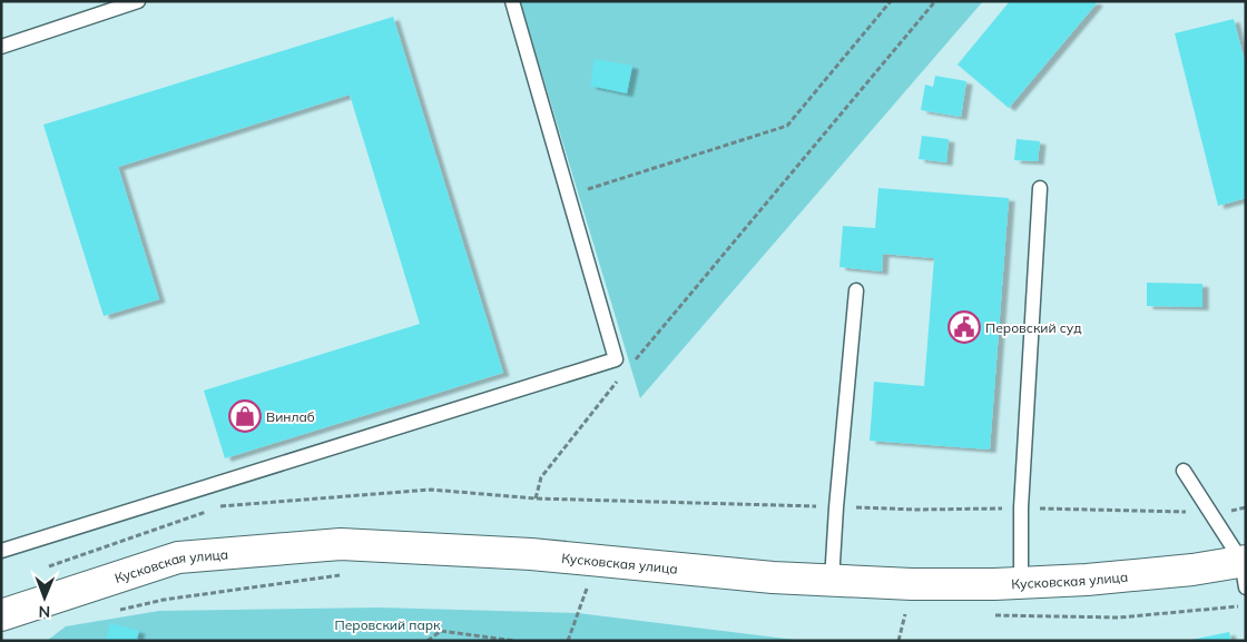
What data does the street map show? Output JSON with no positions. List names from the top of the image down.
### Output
{
  "streets": {
    "street": ["Кусковская улица"]
  },
  "parks": ["Перовский парк"],
  "places": {
    "public building": ["Перовский суд"],
    "shop": ["Винлаб"]
  },
  "north": "bottom"
}
